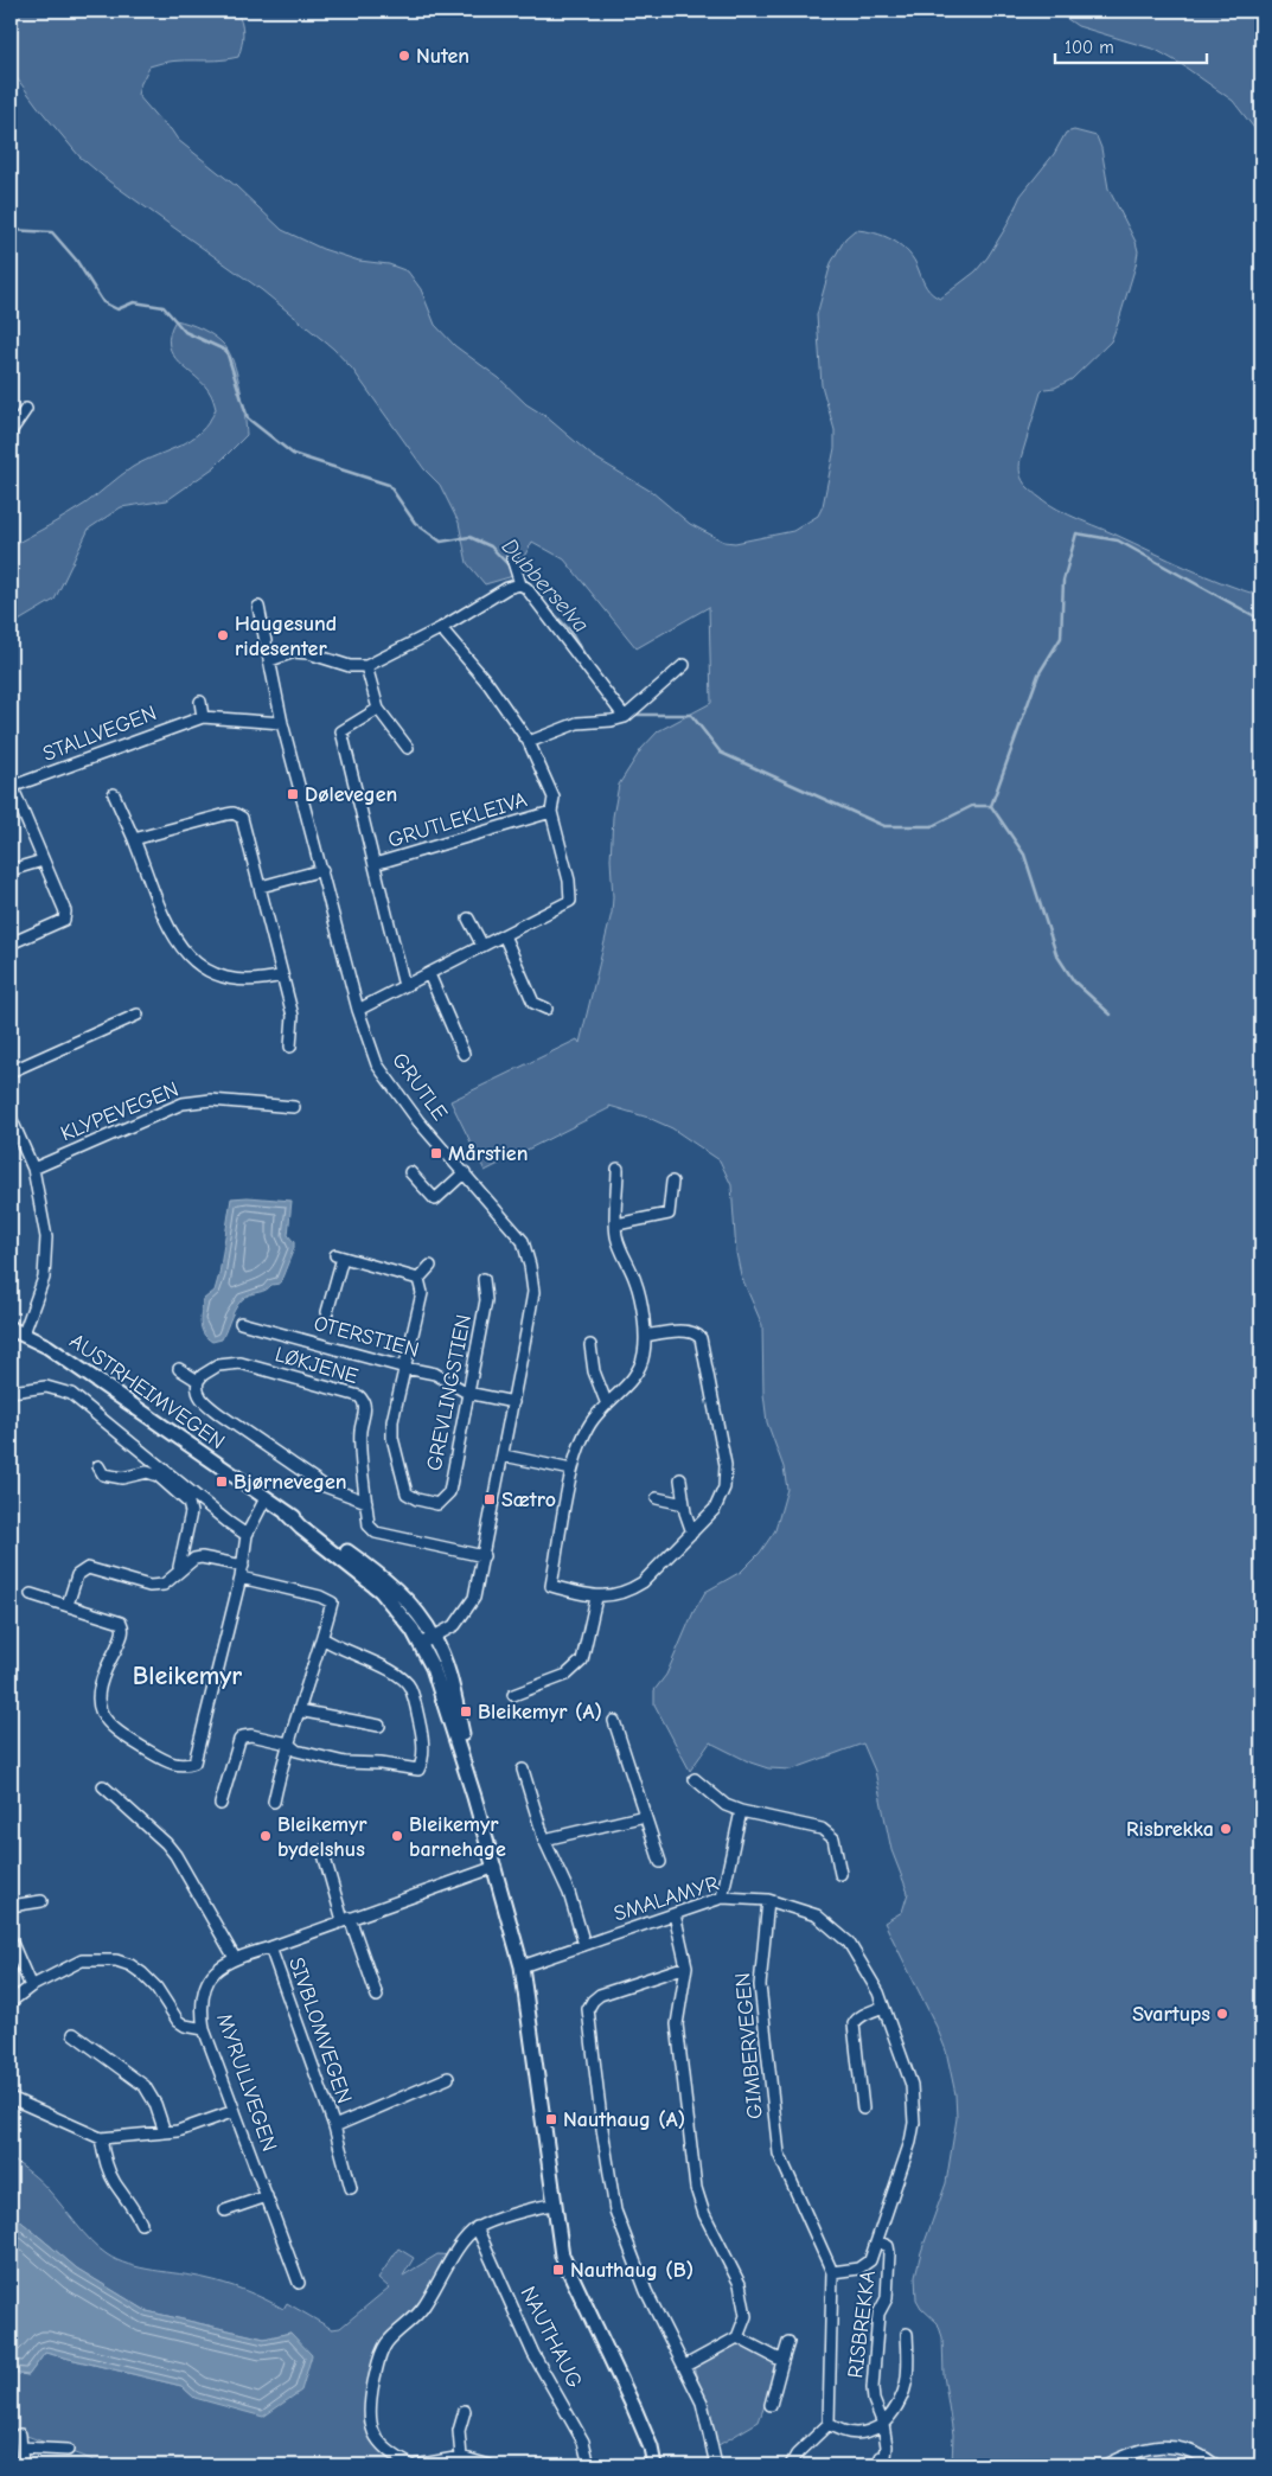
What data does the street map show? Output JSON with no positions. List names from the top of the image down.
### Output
{
  "streets": {
    "main road": ["AUSTRHEIMVEGEN"],
    "street": [
      "STALLVEGEN",
      "GRUTLEKLEIVA",
      "GRUTLE",
      "KLYPEVEGEN",
      "OTERSTIEN",
      "LØKJENE",
      "GREVLINGSTIEN",
      "SMALAMYR",
      "SIVBLOMVEGEN",
      "GIMBERVEGEN",
      "MYRULLVEGEN",
      "RISBREKKA",
      "NAUTHAUG"
    ]
  },
  "crossings": [
    ["STALLVEGEN", "GRUTLE"],
    ["GRUTLE", "OTERSTIEN"],
    ["GRUTLE", "LØKJENE"],
    ["GRUTLE", "AUSTRHEIMVEGEN"],
    ["OTERSTIEN", "GREVLINGSTIEN"],
    ["AUSTRHEIMVEGEN", "SMALAMYR"],
    ["AUSTRHEIMVEGEN", "MYRULLVEGEN"],
    ["SMALAMYR", "GIMBERVEGEN"],
    ["SMALAMYR", "RISBREKKA"],
    ["SIVBLOMVEGEN", "MYRULLVEGEN"]
  ],
  "districts": ["Bleikemyr"],
  "water": ["Dubberselva"],
  "places": {
    "other": [
      "Nuten",
      "Haugesund ridesenter",
      "Risbrekka",
      "Bleikemyr bydelshus",
      "Bleikemyr barnehage",
      "Svartups"
    ],
    "transit": [
      "Dølevegen",
      "Mårstien",
      "Bjørnevegen",
      "Sætro",
      "Bleikemyr (A)",
      "Nauthaug (A)",
      "Nauthaug (B)"
    ]
  },
  "scale_bar": "100 m"
}
